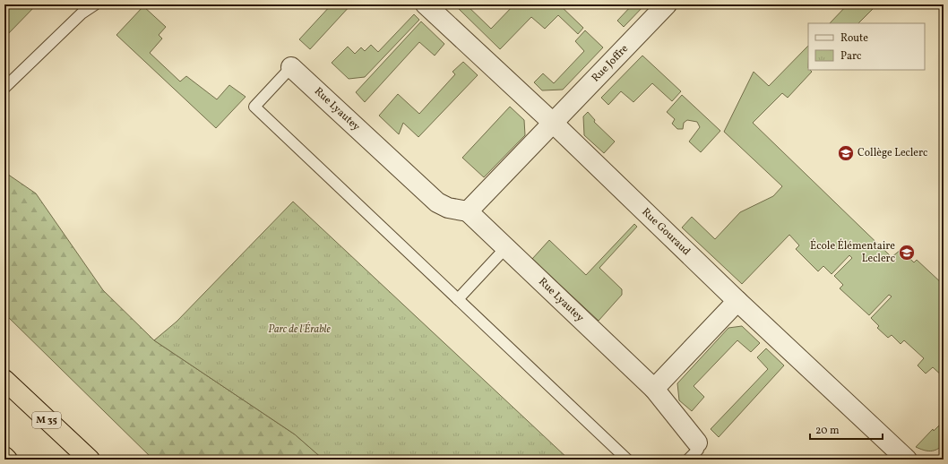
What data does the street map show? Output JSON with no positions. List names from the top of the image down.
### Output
{
  "streets": {
    "highway": ["M 35"],
    "street": ["Rue Joffre", "Rue Lyautey", "Rue Gouraud"]
  },
  "crossings": [
    ["Rue Joffre", "Rue Gouraud"]
  ],
  "parks": ["Parc de l'Érable"],
  "places": {
    "school or university": ["Collège Leclerc", "École Élémentaire Leclerc"]
  },
  "legend": ["Route", "Parc"],
  "scale_bar": "20 m"
}
